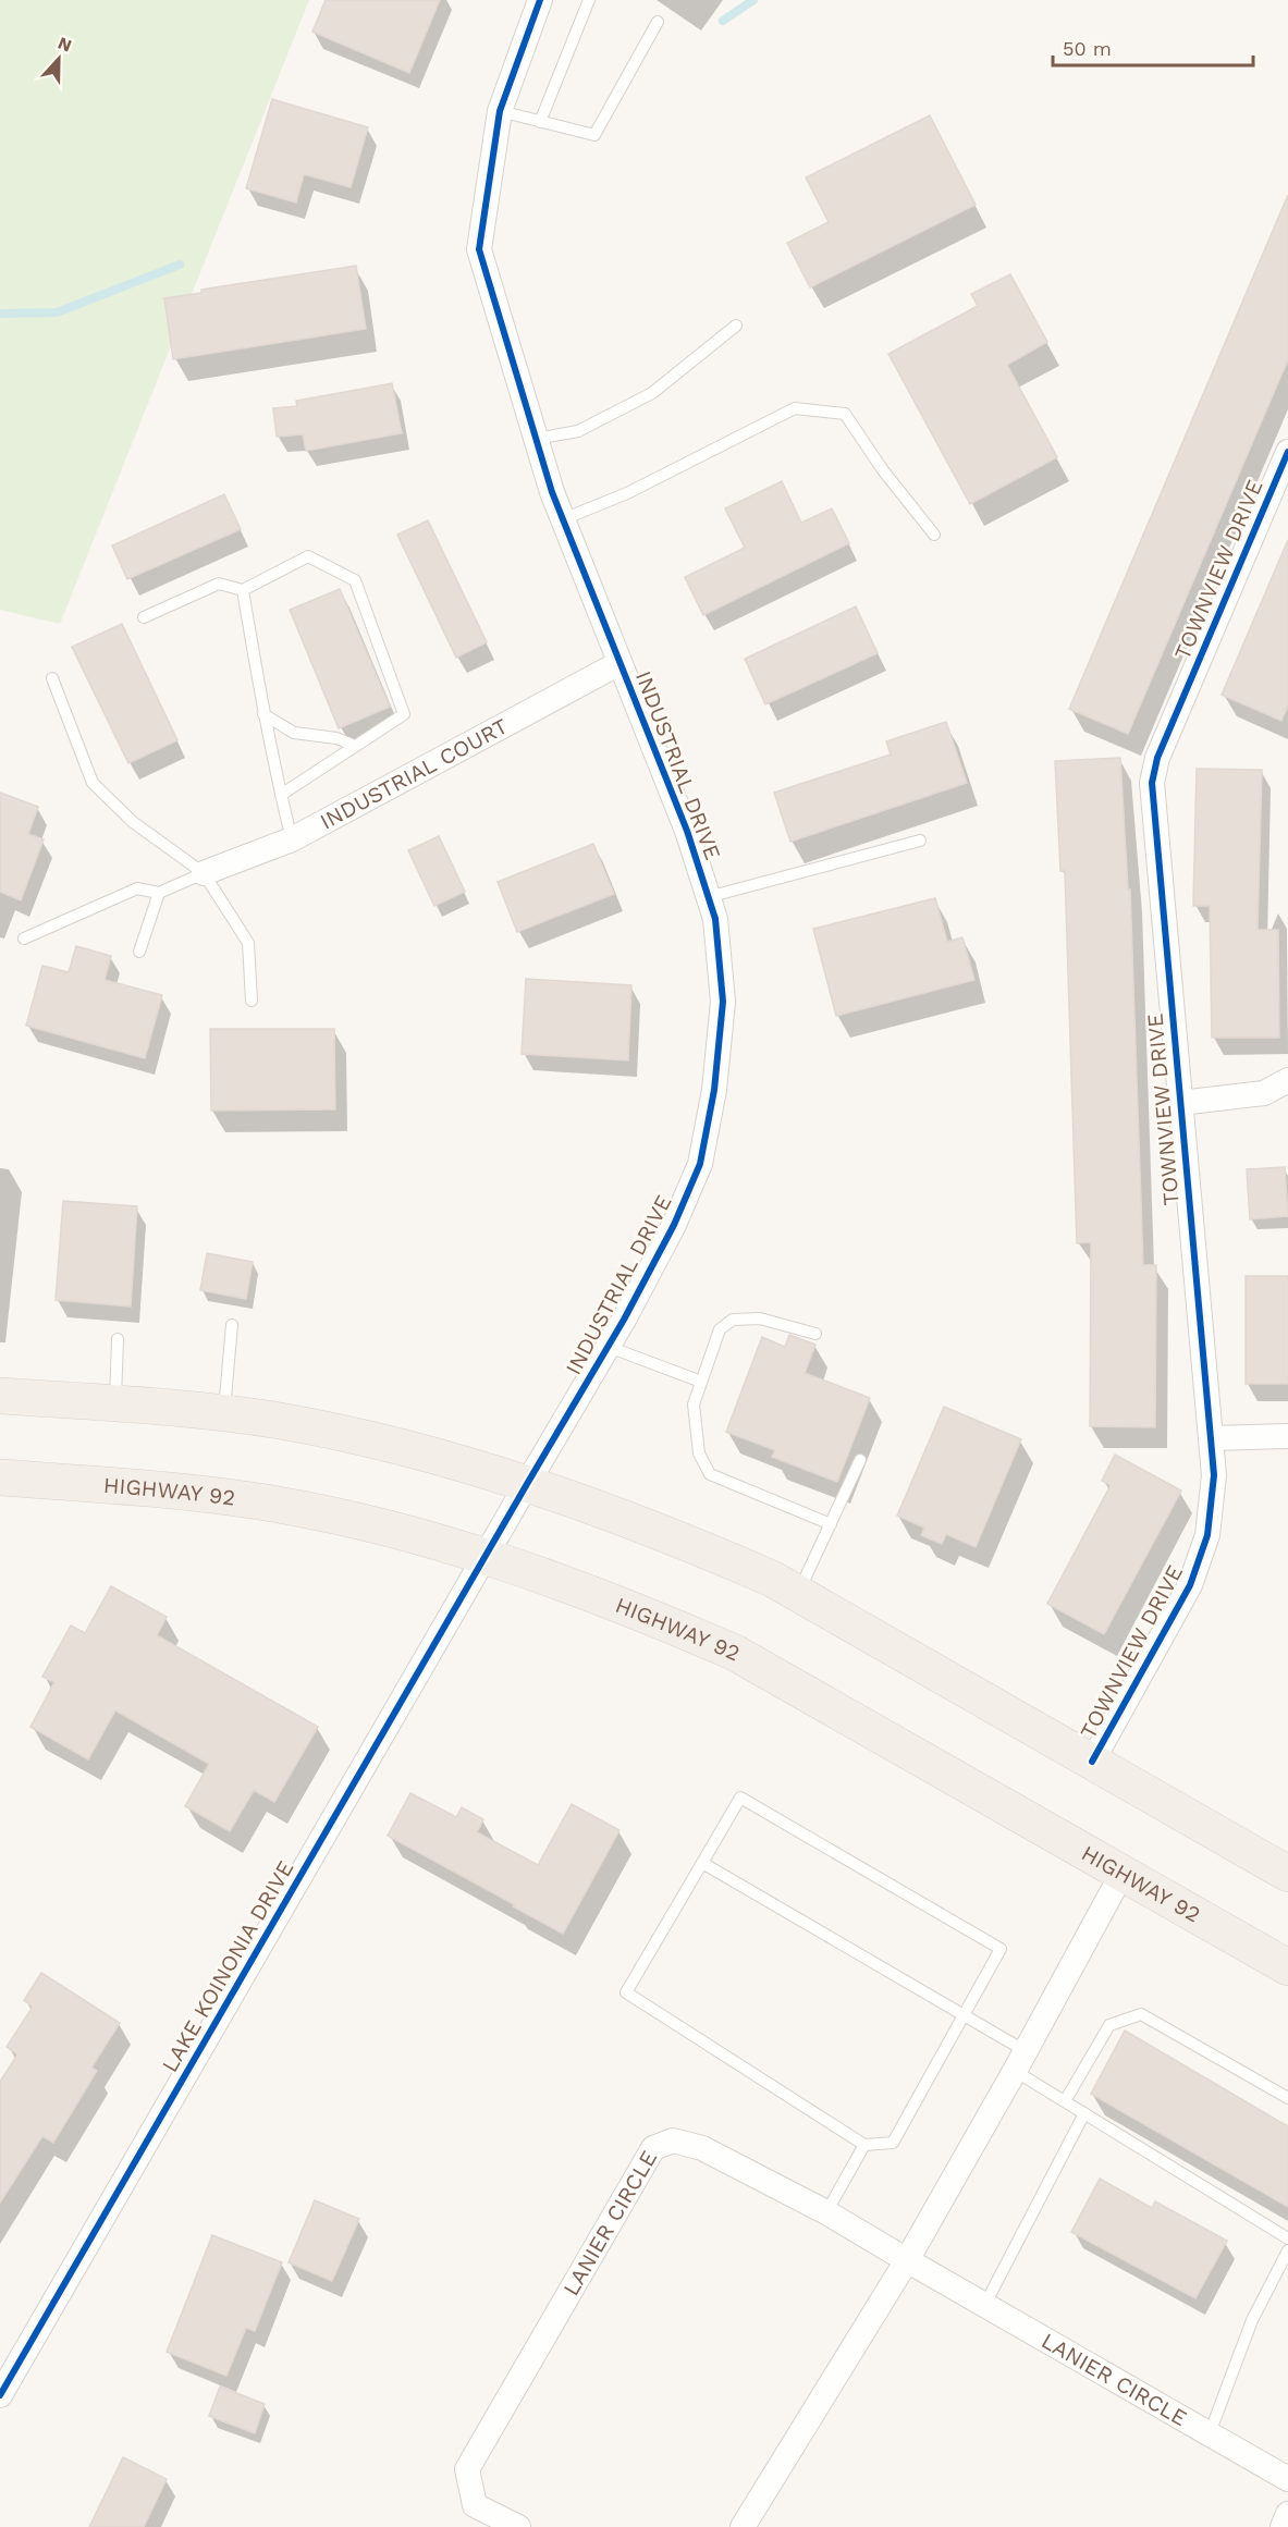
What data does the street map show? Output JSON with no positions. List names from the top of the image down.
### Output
{
  "streets": {
    "main road": ["HIGHWAY 92"],
    "street": [
      "TOWNVIEW DRIVE",
      "INDUSTRIAL DRIVE",
      "INDUSTRIAL COURT",
      "LAKE KOINONIA DRIVE",
      "LANIER CIRCLE"
    ]
  },
  "crossings": [
    ["INDUSTRIAL DRIVE", "INDUSTRIAL COURT"],
    ["INDUSTRIAL DRIVE", "HIGHWAY 92"],
    ["INDUSTRIAL DRIVE", "LAKE KOINONIA DRIVE"],
    ["HIGHWAY 92", "LAKE KOINONIA DRIVE"]
  ],
  "scale_bar": "50 m",
  "north": "top"
}
